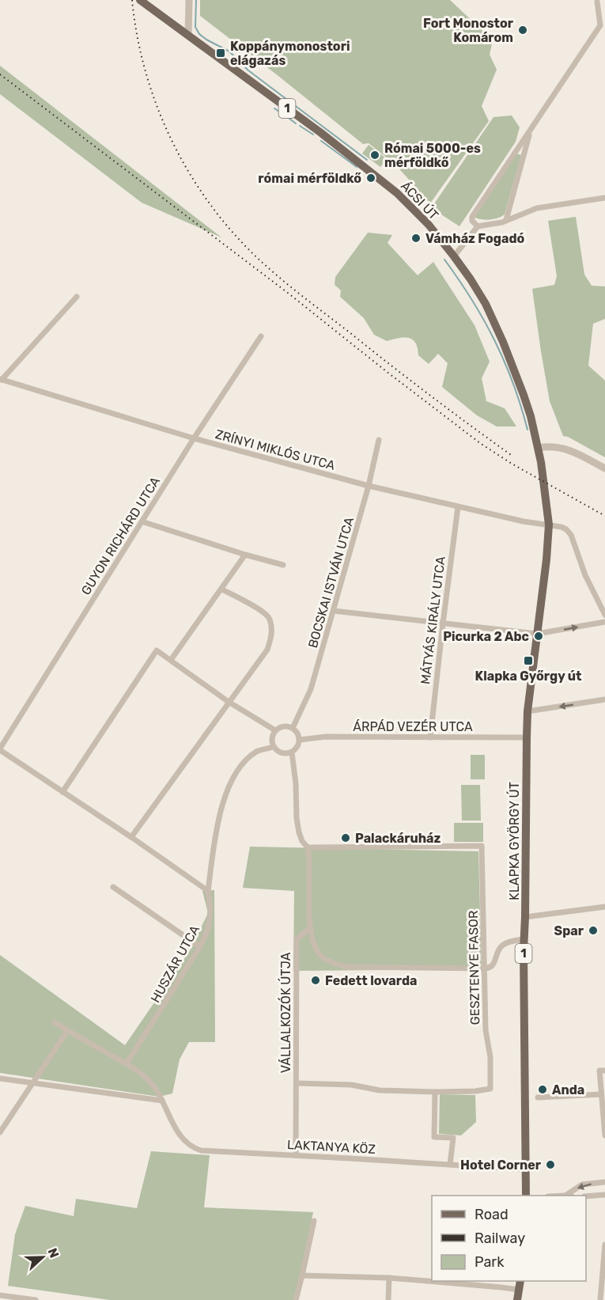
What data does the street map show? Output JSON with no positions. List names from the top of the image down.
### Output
{
  "streets": {
    "main road": ["1", "ÁCSI ÚT", "KLAPKA GYÖRGY ÚT"],
    "street": [
      "ZRÍNYI MIKLÓS UTCA",
      "GUYON RICHÁRD UTCA",
      "BOCSKAI ISTVÁN UTCA",
      "MÁTYÁS KIRÁLY UTCA",
      "ÁRPÁD VEZÉR UTCA",
      "HUSZÁR UTCA",
      "GESZTENYE FASOR",
      "VÁLLALKOZÓK ÚTJA",
      "LAKTANYA KÖZ"
    ]
  },
  "crossings": [
    ["ÁCSI ÚT", "KLAPKA GYÖRGY ÚT"],
    ["ZRÍNYI MIKLÓS UTCA", "GUYON RICHÁRD UTCA"],
    ["ZRÍNYI MIKLÓS UTCA", "BOCSKAI ISTVÁN UTCA"],
    ["ZRÍNYI MIKLÓS UTCA", "MÁTYÁS KIRÁLY UTCA"],
    ["ZRÍNYI MIKLÓS UTCA", "KLAPKA GYÖRGY ÚT"],
    ["BOCSKAI ISTVÁN UTCA", "ÁRPÁD VEZÉR UTCA"],
    ["BOCSKAI ISTVÁN UTCA", "HUSZÁR UTCA"],
    ["MÁTYÁS KIRÁLY UTCA", "ÁRPÁD VEZÉR UTCA"],
    ["ÁRPÁD VEZÉR UTCA", "KLAPKA GYÖRGY ÚT"],
    ["ÁRPÁD VEZÉR UTCA", "HUSZÁR UTCA"],
    ["KLAPKA GYÖRGY ÚT", "LAKTANYA KÖZ"],
    ["HUSZÁR UTCA", "LAKTANYA KÖZ"],
    ["GESZTENYE FASOR", "VÁLLALKOZÓK ÚTJA"],
    ["VÁLLALKOZÓK ÚTJA", "LAKTANYA KÖZ"]
  ],
  "places": {
    "other": [
      "Fort Monostor Komárom",
      "Római 5000-es mérföldkő",
      "római mérföldkő",
      "Vámház Fogadó",
      "Picurka 2 Abc",
      "Palackáruház",
      "Spar",
      "Fedett lovarda",
      "Anda",
      "Hotel Corner"
    ],
    "transit": ["Koppánymonostori elágazás", "Klapka Győrgy út"]
  },
  "legend": ["Road", "Railway", "Park"],
  "north": "right"
}
